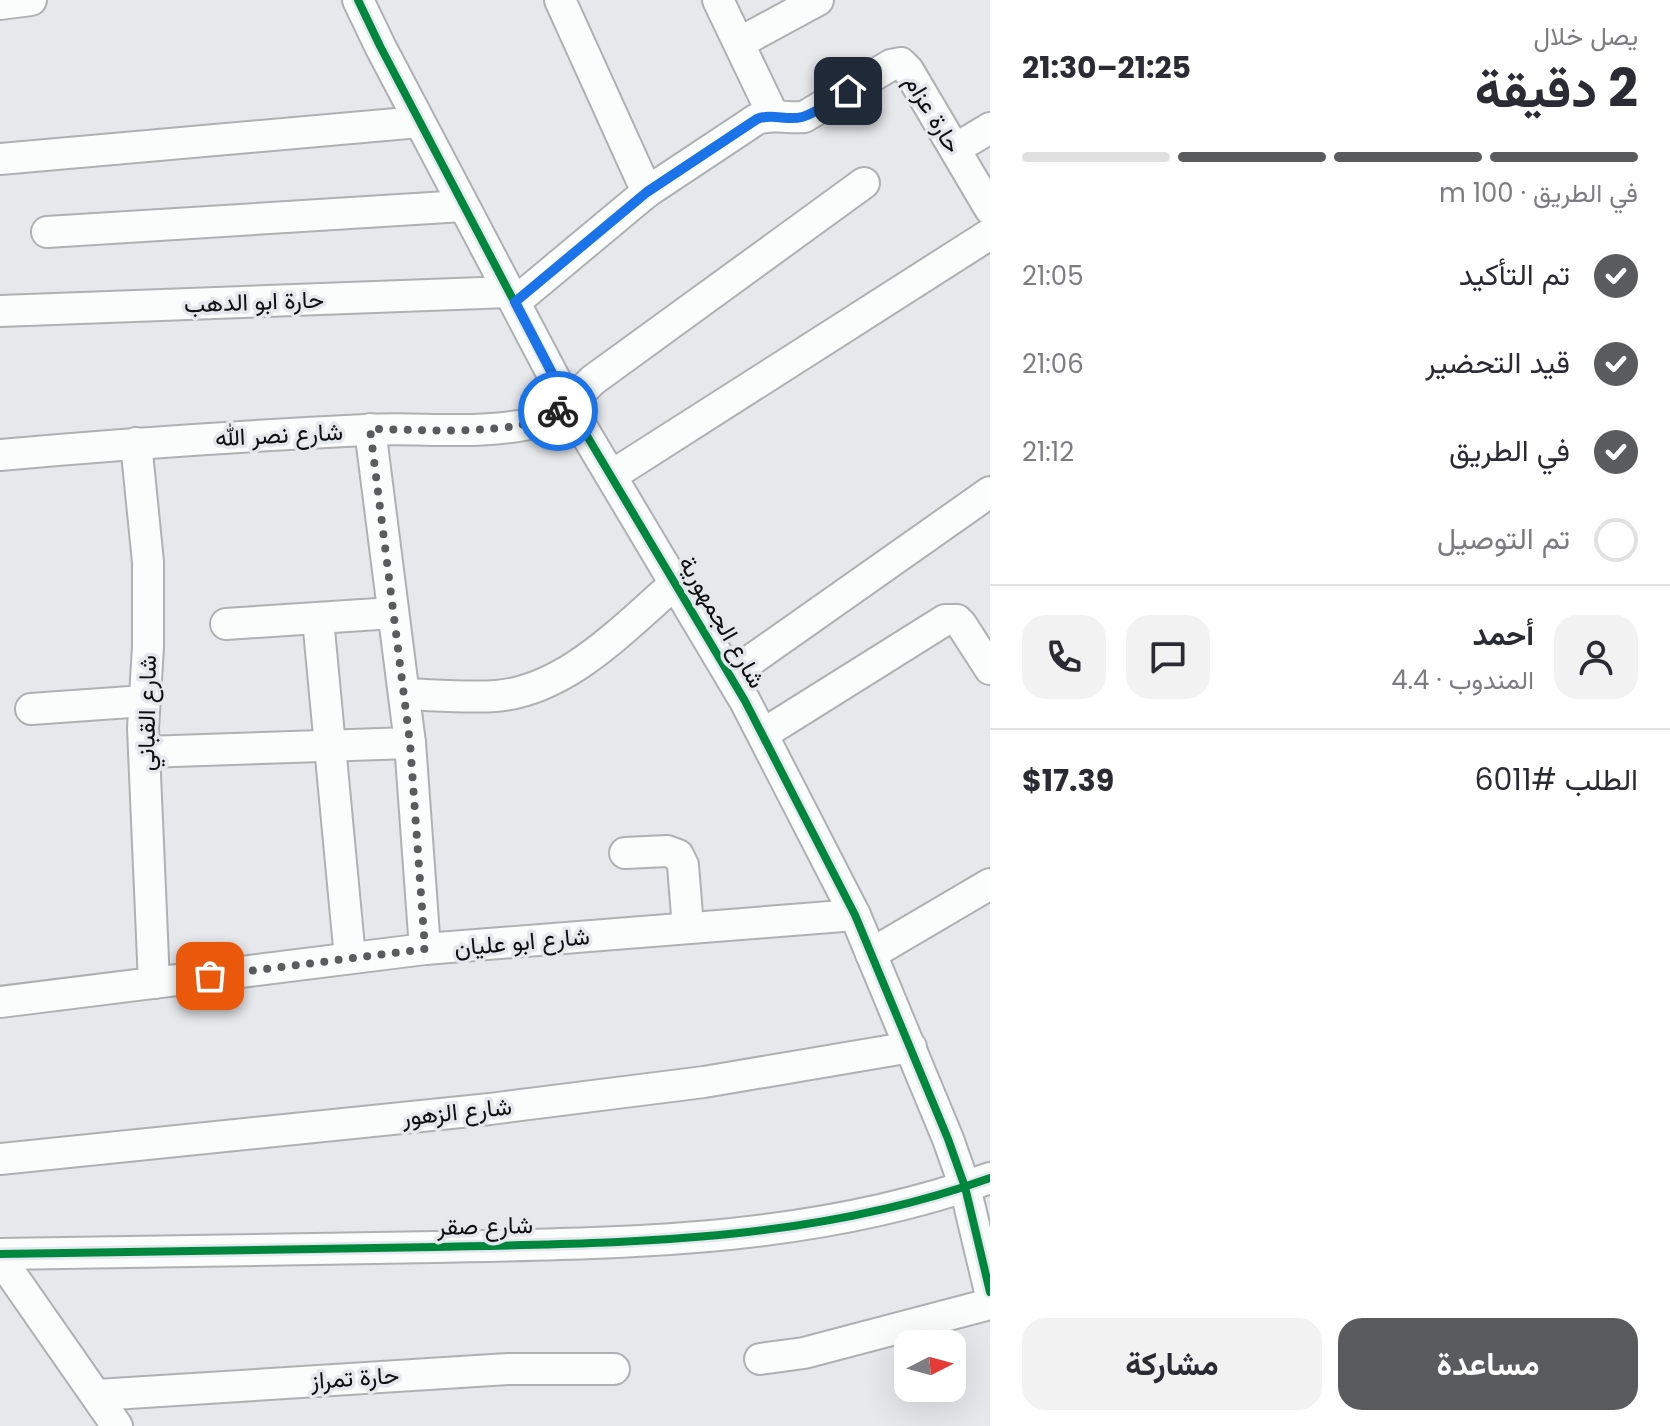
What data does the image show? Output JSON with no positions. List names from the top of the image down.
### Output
{
  "streets": {
    "street": [
      "حارة عزام",
      "حارة ابو الدهب",
      "شارع نصر الله",
      "شارع الجمهورية",
      "شارع القباني",
      "شارع ابو عليان",
      "شارع الزهور",
      "شارع صقر",
      "حارة تمراز"
    ]
  },
  "crossings": [
    ["حارة عزام", "حارة ابو الدهب"],
    ["حارة عزام", "شارع الجمهورية"],
    ["حارة ابو الدهب", "شارع الجمهورية"],
    ["شارع نصر الله", "شارع الجمهورية"],
    ["شارع نصر الله", "شارع القباني"],
    ["شارع الجمهورية", "شارع ابو عليان"],
    ["شارع الجمهورية", "شارع الزهور"],
    ["شارع الجمهورية", "شارع صقر"],
    ["شارع القباني", "شارع ابو عليان"]
  ],
  "north": "right",
  "page": {
    "heading": ["2 دقيقة", "يصل خلال", "21:25–21:30"],
    "panel": [
      "أحمد",
      "المندوب · 4.4",
      "الطلب #6011",
      "$17.39"
    ],
    "bar": "في الطريق · 100 m",
    "list": [
      ["تم التأكيد", "21:05"],
      ["قيد التحضير", "21:06"],
      ["في الطريق", "21:12"],
      "تم التوصيل"
    ],
    "buttons": ["مساعدة", "مشاركة"]
  }
}
